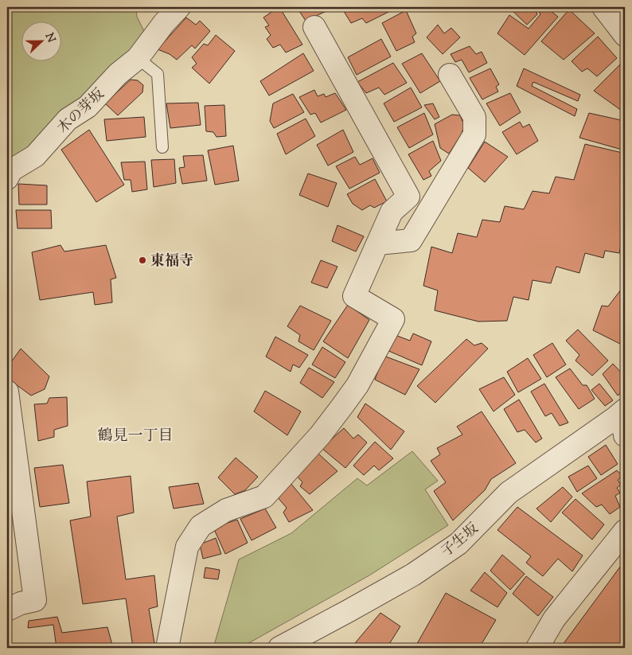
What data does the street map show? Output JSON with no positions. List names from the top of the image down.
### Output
{
  "streets": {
    "street": ["木の芽坂", "子生坂"]
  },
  "districts": ["鶴見一丁目"],
  "places": ["東福寺"],
  "north": "right"
}
